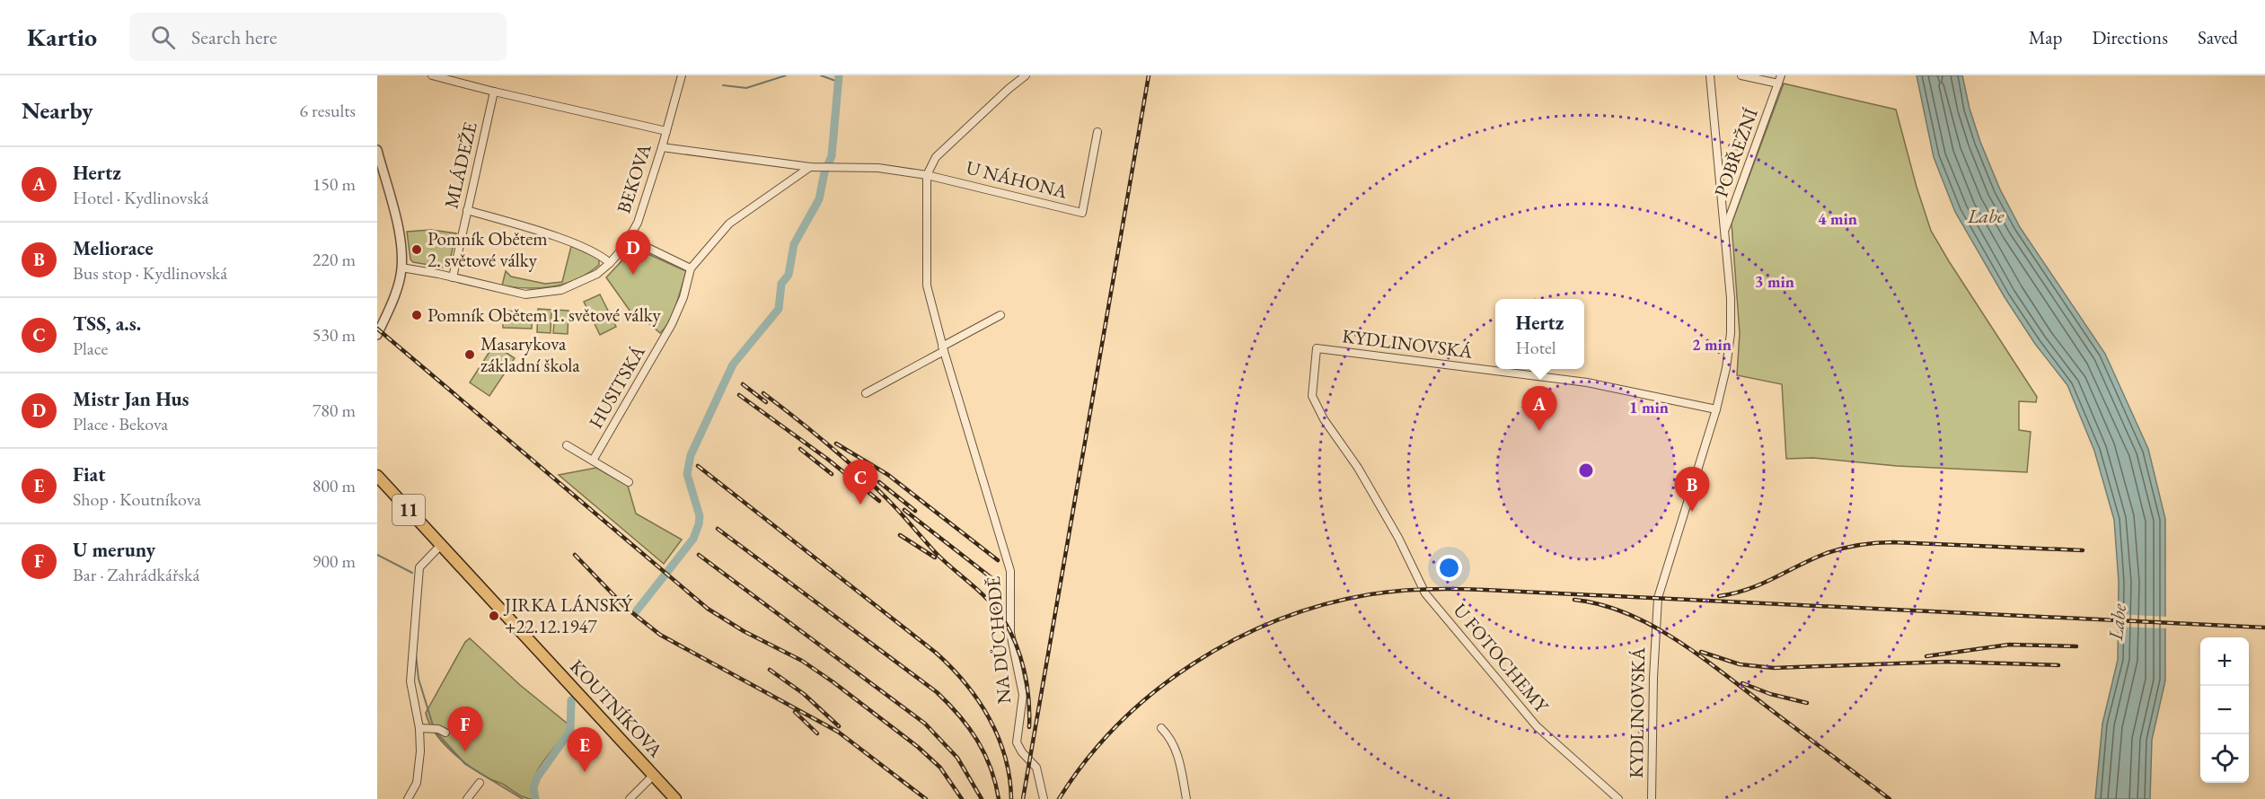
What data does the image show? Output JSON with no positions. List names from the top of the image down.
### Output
{
  "streets": {
    "main road": ["11", "KOUTNÍKOVA"],
    "street": [
      "POBŘEŽNÍ",
      "MLÁDEŽE",
      "BEKOVA",
      "U NÁHONA",
      "KYDLINOVSKÁ",
      "HUSITSKÁ",
      "NA DŮCHODĚ",
      "U FOTOCHEMY"
    ]
  },
  "crossings": [
    ["POBŘEŽNÍ", "KYDLINOVSKÁ"],
    ["MLÁDEŽE", "BEKOVA"],
    ["BEKOVA", "U NÁHONA"],
    ["U NÁHONA", "NA DŮCHODĚ"],
    ["KYDLINOVSKÁ", "U FOTOCHEMY"]
  ],
  "water": ["Labe"],
  "places": [
    "Pomník Obětem 2. světové války",
    "Pomník Obětem 1. světové války",
    "Masarykova základní škola",
    "JIRKA LÁNSKÝ +22.12.1947"
  ],
  "page": {
    "header": "Kartio",
    "search": "Search here",
    "nav": ["Map", "Directions", "Saved"],
    "heading": ["Nearby", "6 results"],
    "list": [
      {
        "mark": "A",
        "name": "Hertz",
        "note": "Hotel · Kydlinovská",
        "value": "150 m"
      },
      {
        "mark": "B",
        "name": "Meliorace",
        "note": "Bus stop · Kydlinovská",
        "value": "220 m"
      },
      {
        "mark": "C",
        "name": "TSS, a.s.",
        "note": "Place",
        "value": "530 m"
      },
      {
        "mark": "D",
        "name": "Mistr Jan Hus",
        "note": "Place · Bekova",
        "value": "780 m"
      },
      {
        "mark": "E",
        "name": "Fiat",
        "note": "Shop · Koutníkova",
        "value": "800 m"
      },
      {
        "mark": "F",
        "name": "U meruny",
        "note": "Bar · Zahrádkářská",
        "value": "900 m"
      }
    ],
    "pins": [
      "D",
      "A",
      "C",
      "B",
      "F",
      "E"
    ],
    "popup": ["Hertz", "Hotel"],
    "map_buttons": ["+", "−"]
  },
  "rings": [
    "4 min",
    "3 min",
    "2 min",
    "1 min"
  ]
}
